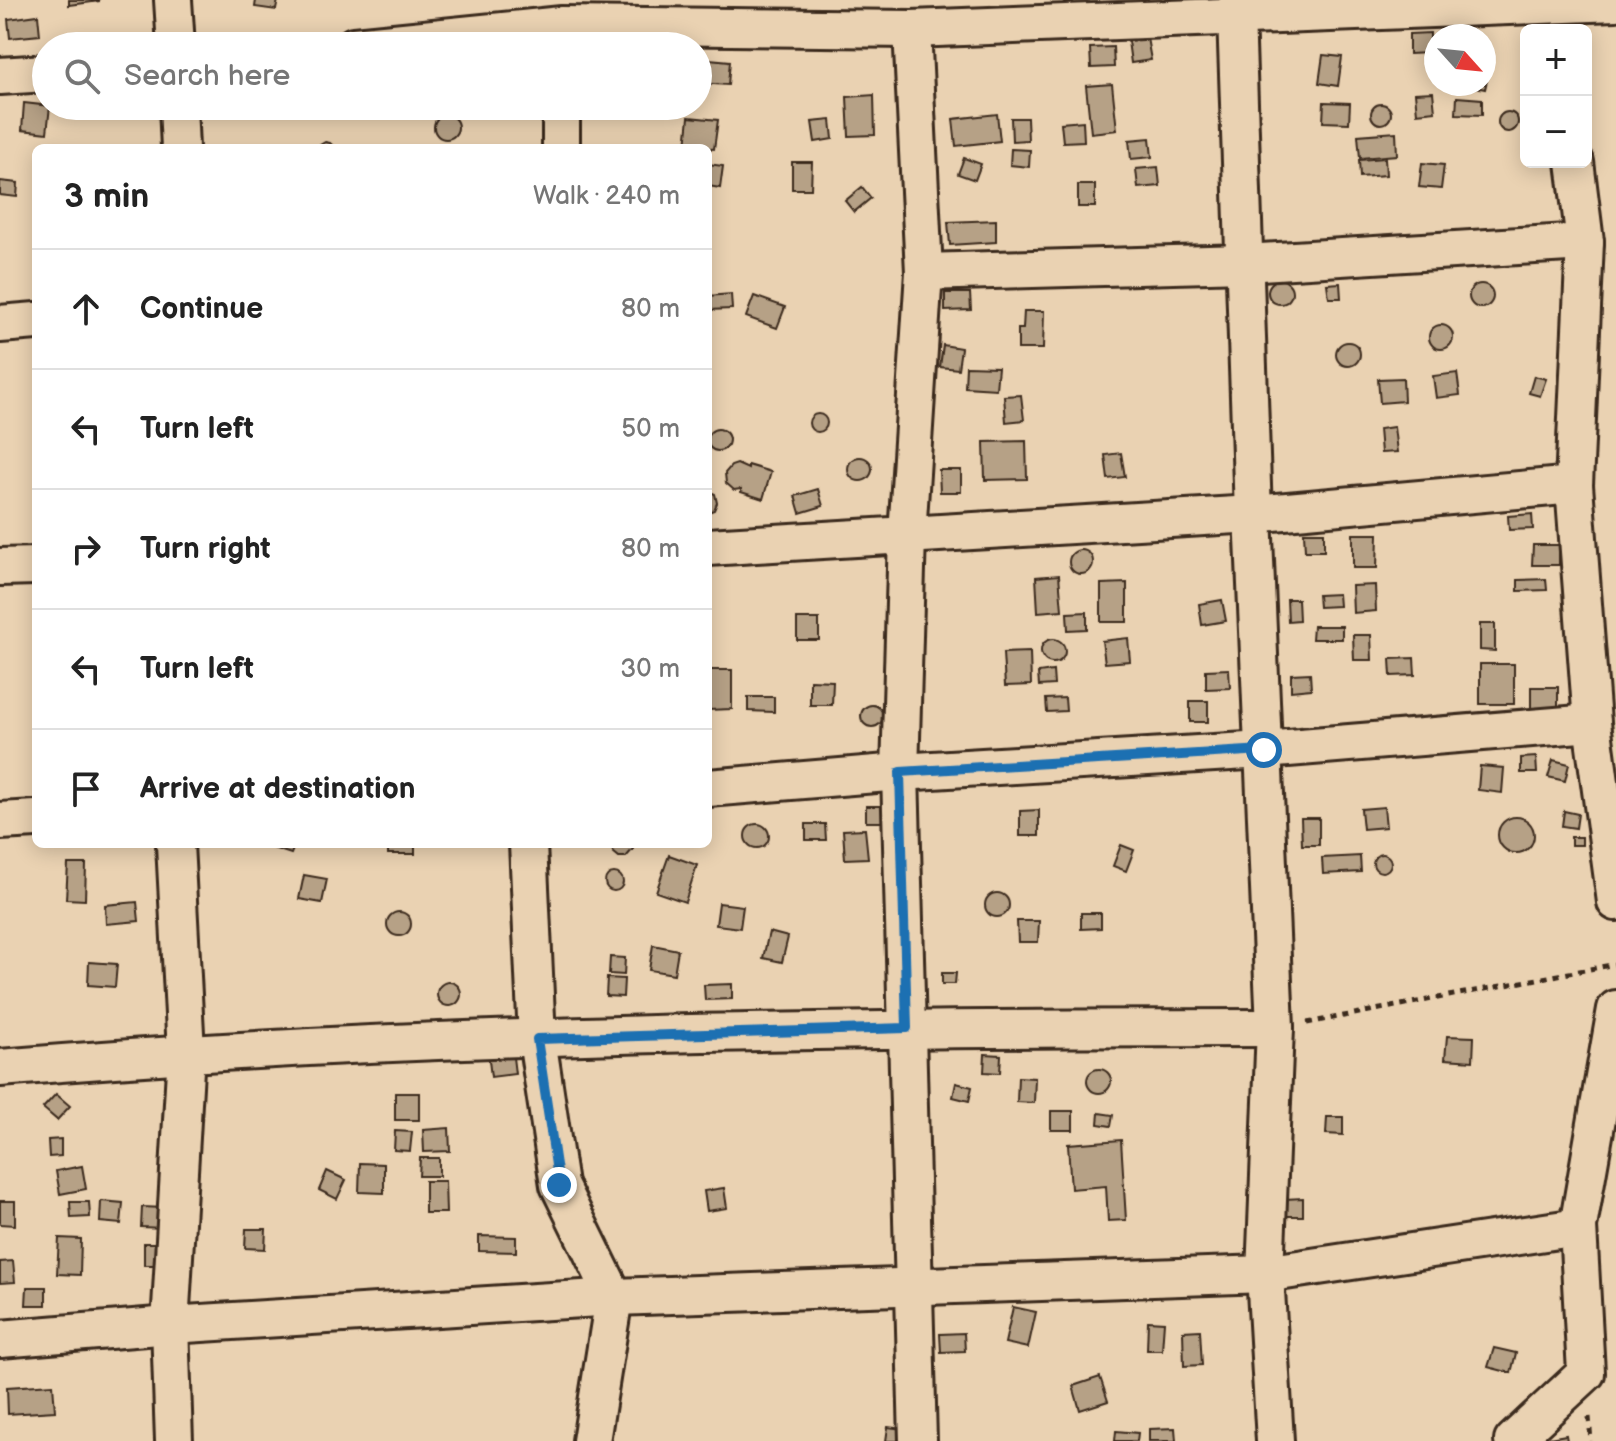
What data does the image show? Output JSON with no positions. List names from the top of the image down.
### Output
{
  "north": "bottom right",
  "page": {
    "map_buttons": ["+", "−"],
    "search": "Search here",
    "heading": ["3 min", "Walk · 240 m"],
    "list": [
      ["Continue", "80 m"],
      ["Turn left", "50 m"],
      ["Turn right", "80 m"],
      ["Turn left", "30 m"],
      "Arrive at destination"
    ]
  }
}
